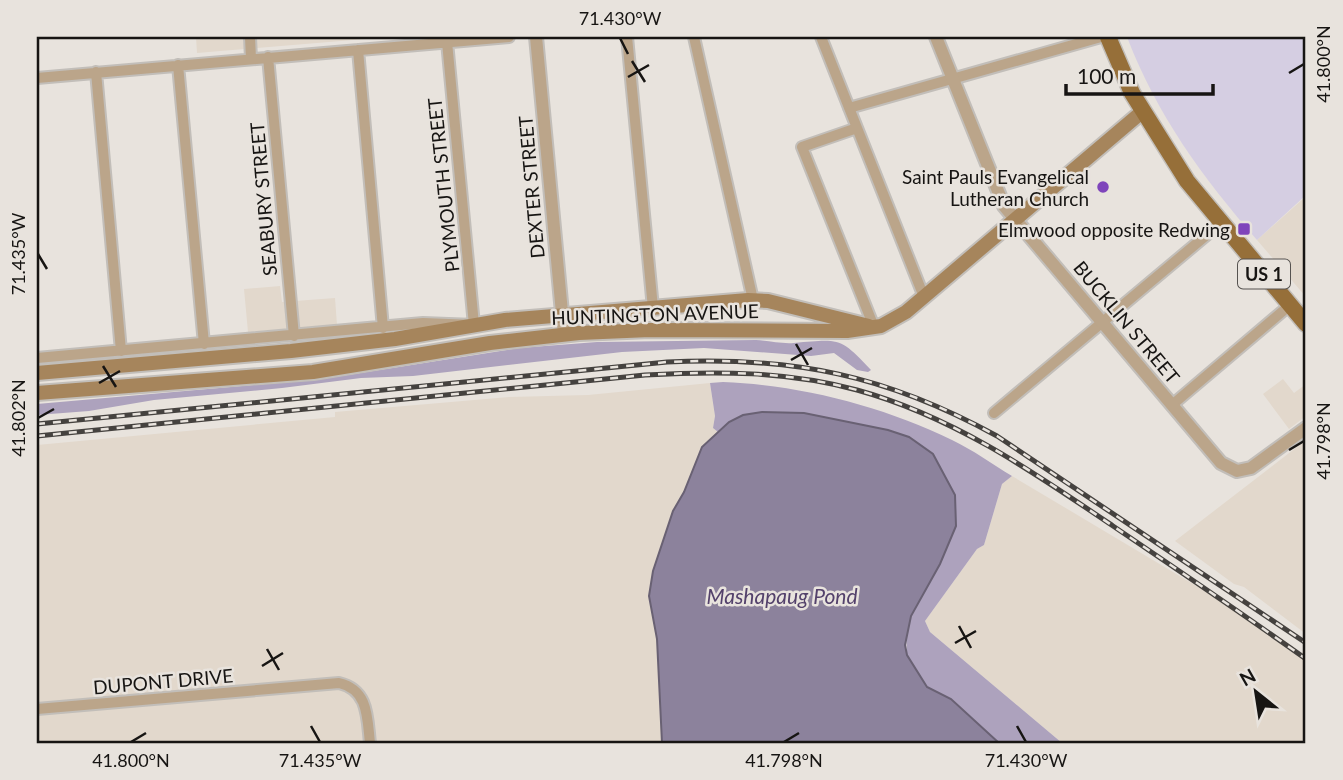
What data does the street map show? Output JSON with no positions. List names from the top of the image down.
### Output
{
  "streets": {
    "main road": ["US 1", "HUNTINGTON AVENUE"],
    "street": [
      "PLYMOUTH STREET",
      "DEXTER STREET",
      "SEABURY STREET",
      "BUCKLIN STREET",
      "DUPONT DRIVE"
    ]
  },
  "crossings": [
    ["PLYMOUTH STREET", "HUNTINGTON AVENUE"],
    ["DEXTER STREET", "HUNTINGTON AVENUE"],
    ["SEABURY STREET", "HUNTINGTON AVENUE"]
  ],
  "water": ["Mashapaug Pond"],
  "places": {
    "other": ["Saint Pauls Evangelical Lutheran Church"],
    "transit": ["Elmwood opposite Redwing"]
  },
  "scale_bar": "100 m",
  "north": "top left",
  "coordinates": [
    "71.430°W",
    "41.800°N",
    "71.435°W",
    "41.802°N",
    "41.798°N"
  ]
}
